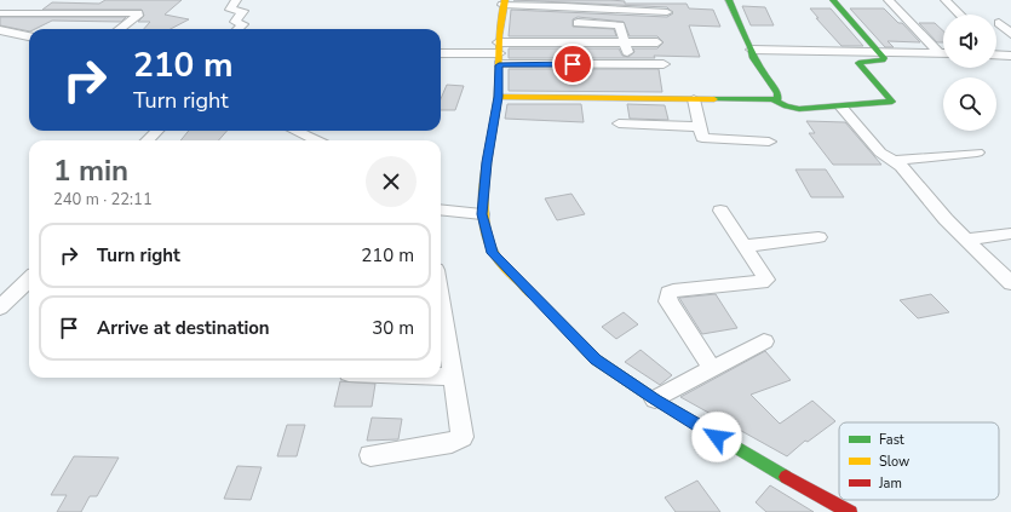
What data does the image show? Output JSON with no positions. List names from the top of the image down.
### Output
{
  "legend": ["Fast", "Slow", "Jam"],
  "page": {
    "turn": ["210 m", "Turn right"],
    "heading": ["1 min", "240 m · 22:11"],
    "list": [
      {
        "name": "Turn right",
        "value": "210 m"
      },
      {
        "name": "Arrive at destination",
        "value": "30 m"
      }
    ]
  }
}
